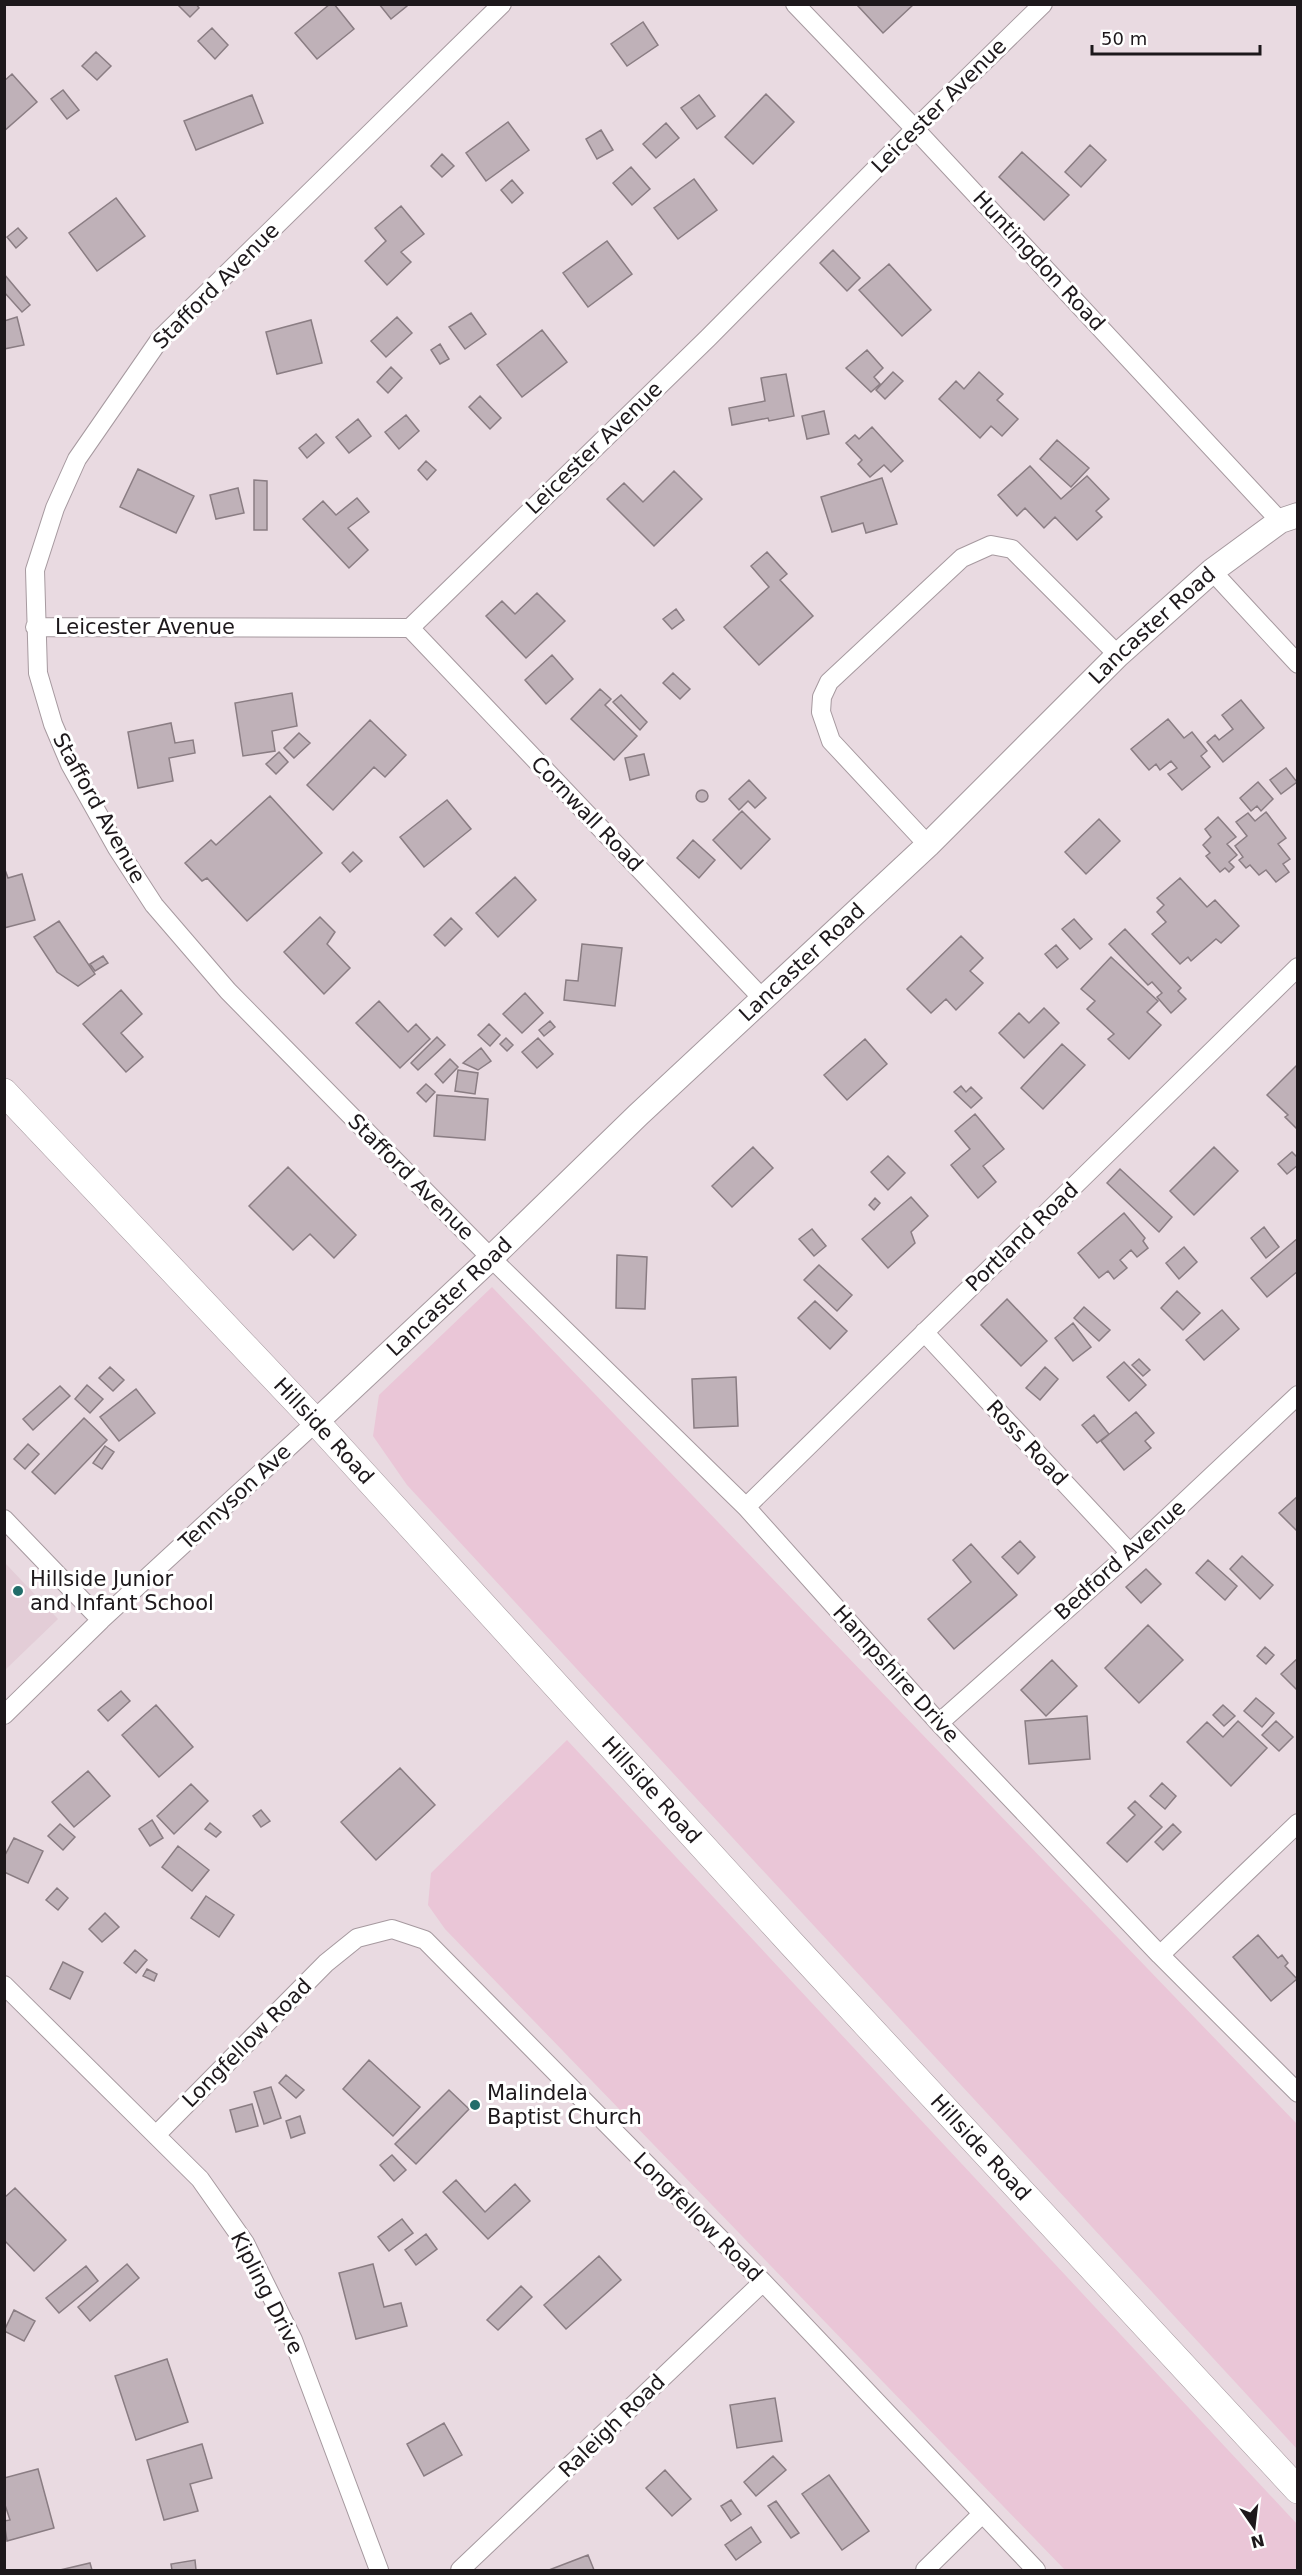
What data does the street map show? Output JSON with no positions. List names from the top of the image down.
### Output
{
  "streets": {
    "main road": ["Hillside Road"],
    "street": [
      "Leicester Avenue",
      "Huntingdon Road",
      "Stafford Avenue",
      "Lancaster Road",
      "Cornwall Road",
      "Portland Road",
      "Ross Road",
      "Tennyson Ave",
      "Bedford Avenue",
      "Hampshire Drive",
      "Longfellow Road",
      "Kipling Drive",
      "Raleigh Road"
    ]
  },
  "crossings": [
    ["Leicester Avenue", "Huntingdon Road"],
    ["Leicester Avenue", "Stafford Avenue"],
    ["Leicester Avenue", "Cornwall Road"],
    ["Huntingdon Road", "Lancaster Road"],
    ["Stafford Avenue", "Lancaster Road"],
    ["Stafford Avenue", "Hampshire Drive"],
    ["Lancaster Road", "Cornwall Road"],
    ["Lancaster Road", "Hillside Road"],
    ["Lancaster Road", "Tennyson Ave"],
    ["Lancaster Road", "Hampshire Drive"],
    ["Portland Road", "Ross Road"],
    ["Portland Road", "Hampshire Drive"],
    ["Hillside Road", "Tennyson Ave"],
    ["Ross Road", "Bedford Avenue"],
    ["Bedford Avenue", "Hampshire Drive"],
    ["Longfellow Road", "Kipling Drive"],
    ["Longfellow Road", "Raleigh Road"]
  ],
  "places": ["Hillside Junior and Infant School", "Malindela Baptist Church"],
  "scale_bar": "50 m",
  "north": "bottom"
}
